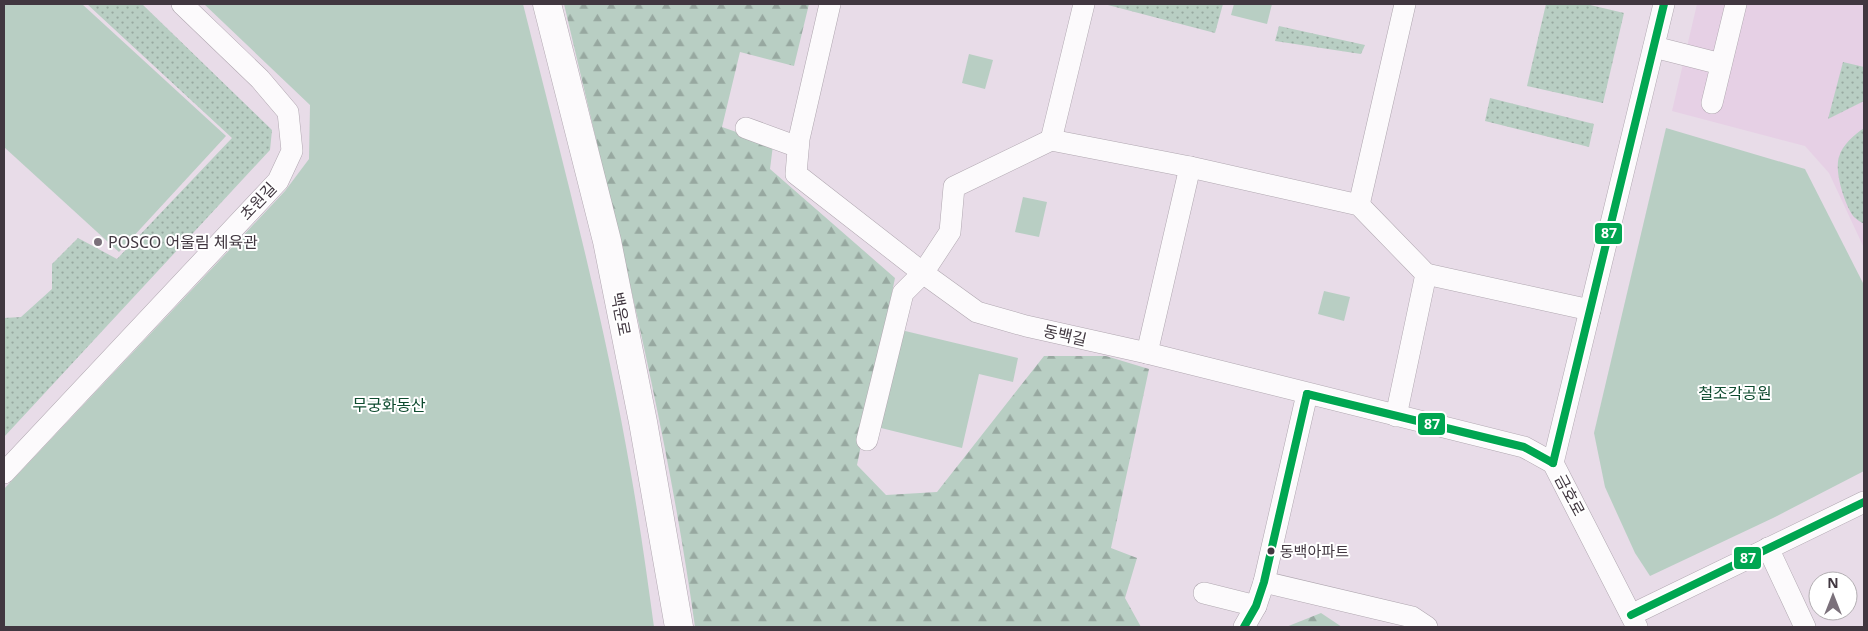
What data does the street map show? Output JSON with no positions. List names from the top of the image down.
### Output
{
  "streets": {
    "main road": ["백운로"],
    "street": ["초원길", "동백길", "금호로"]
  },
  "crossings": [
    ["동백길", "금호로"]
  ],
  "parks": ["철조각공원", "무궁화동산"],
  "places": ["POSCO 어울림 체육관", "동백아파트"],
  "lines": ["transit line 87"],
  "north": "top"
}
